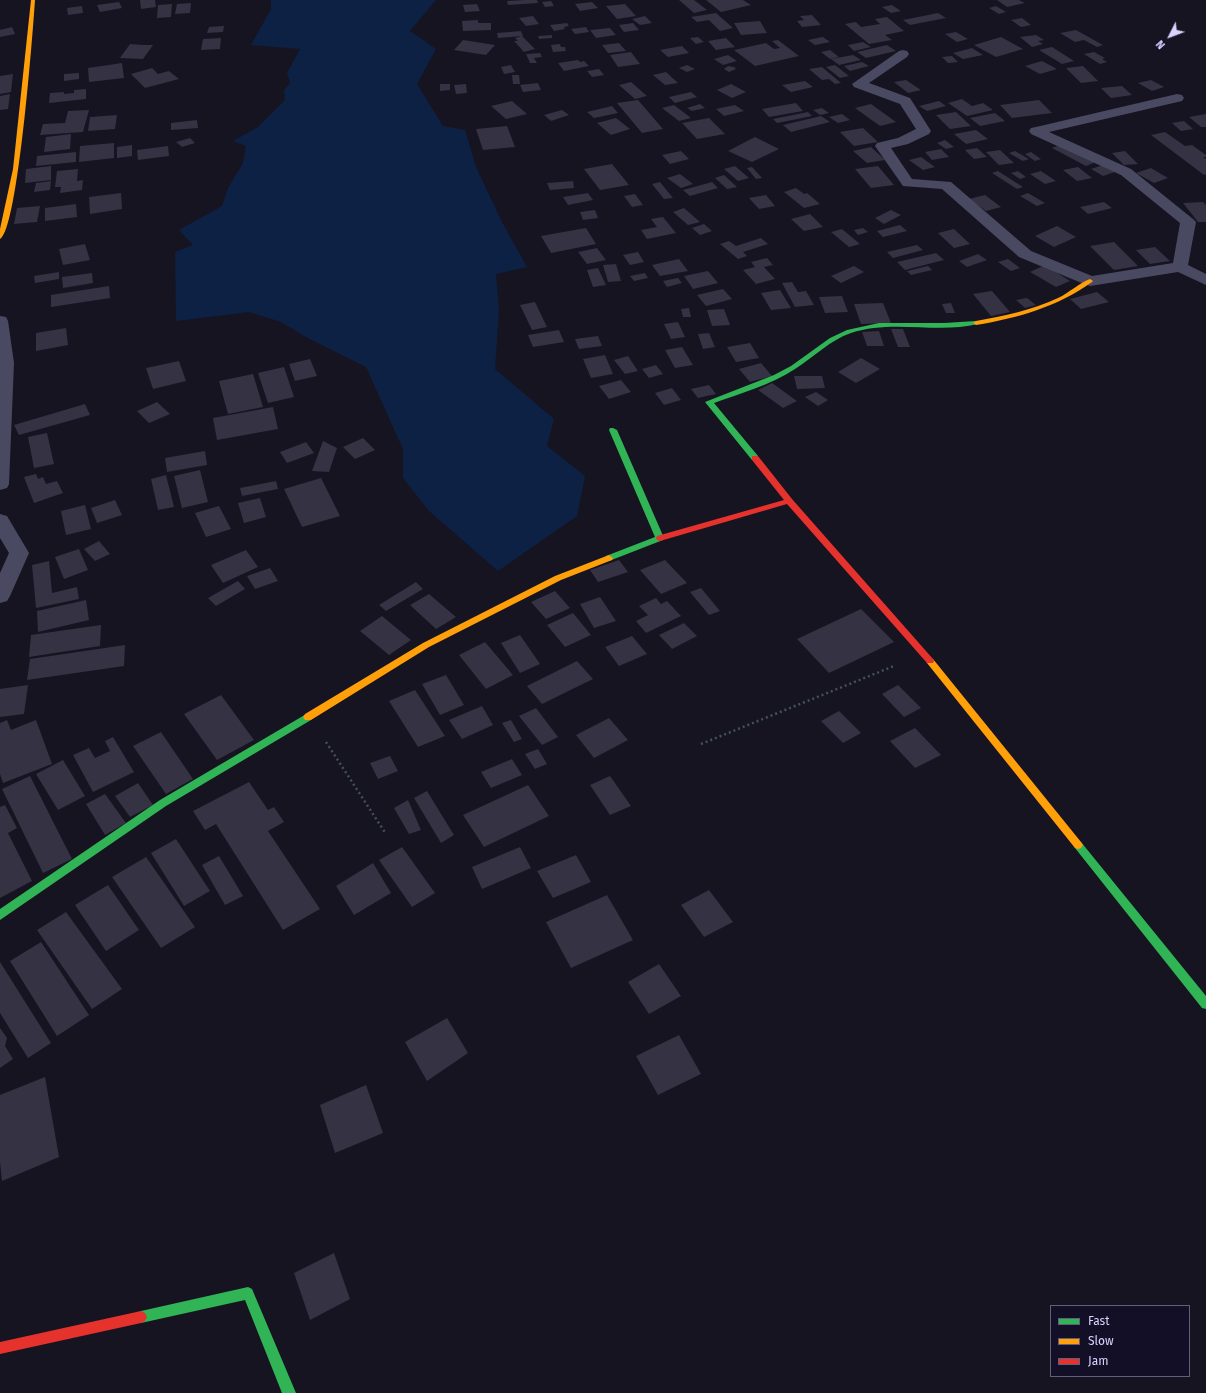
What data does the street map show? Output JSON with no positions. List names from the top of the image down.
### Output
{
  "legend": ["Fast", "Slow", "Jam"],
  "north": "bottom left"
}
